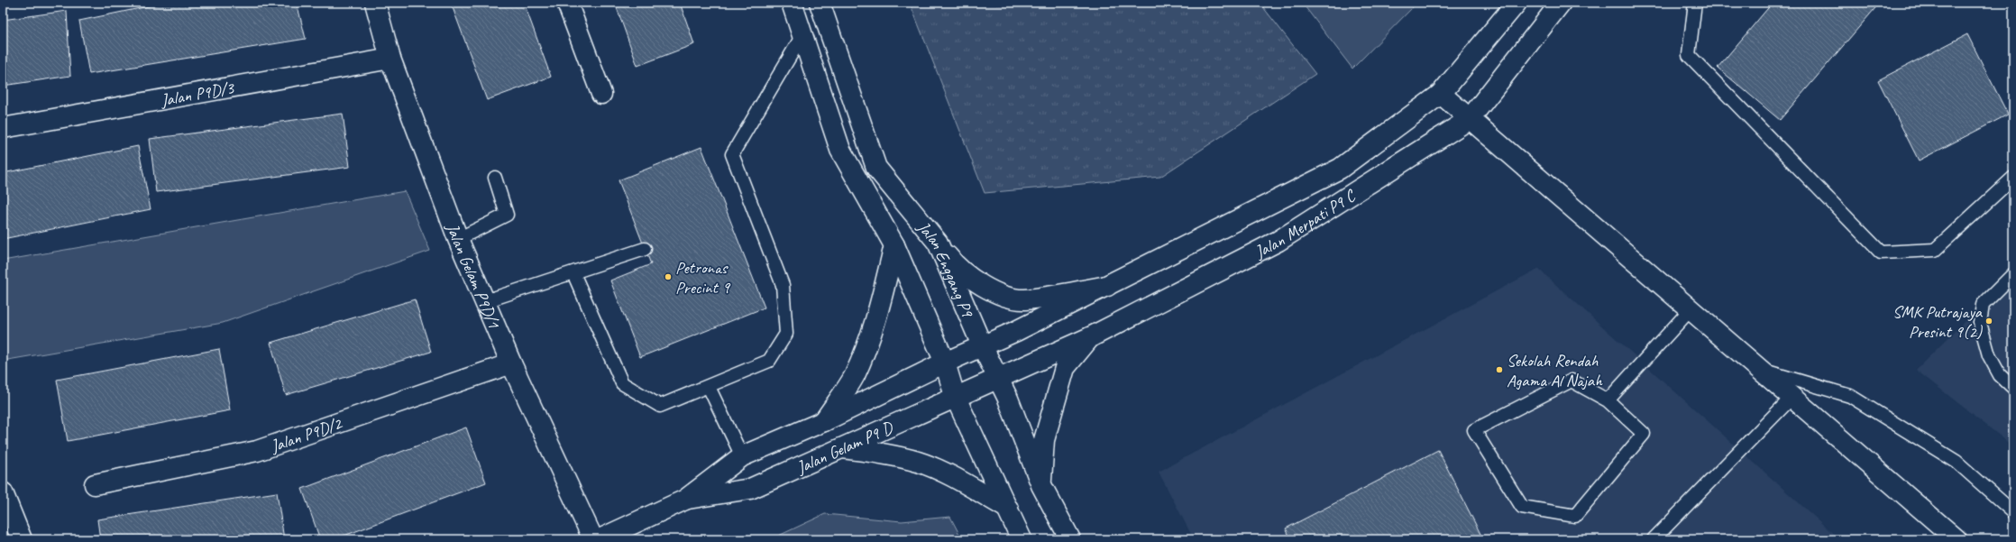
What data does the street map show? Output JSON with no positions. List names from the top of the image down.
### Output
{
  "streets": {
    "street": [
      "Jalan P9D/3",
      "Jalan Merpati P9 C",
      "Jalan Enggang P9",
      "Jalan Gelam P9D/1",
      "Jalan P9D/2",
      "Jalan Gelam P9 D"
    ]
  },
  "crossings": [
    ["Jalan P9D/3", "Jalan Gelam P9D/1"],
    ["Jalan Merpati P9 C", "Jalan Enggang P9"],
    ["Jalan Merpati P9 C", "Jalan Gelam P9 D"],
    ["Jalan Enggang P9", "Jalan Gelam P9 D"],
    ["Jalan Gelam P9D/1", "Jalan P9D/2"]
  ],
  "places": ["Petronas Precint 9", "SMK Putrajaya Presint 9(2)", "Sekolah Rendah Agama Al Najah"]
}
